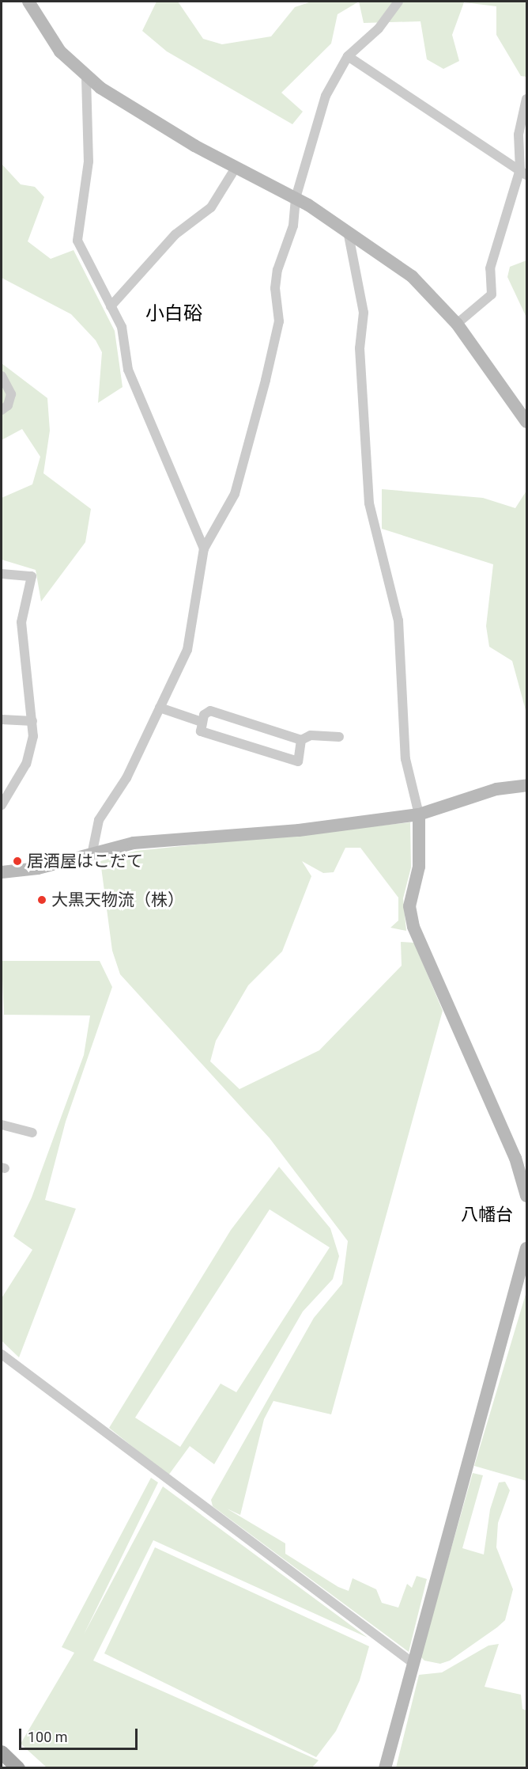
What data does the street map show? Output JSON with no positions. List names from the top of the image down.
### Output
{
  "districts": ["小白硲", "八幡台"],
  "places": ["居酒屋はこだて", "大黒天物流（株）"],
  "scale_bar": "100 m"
}
